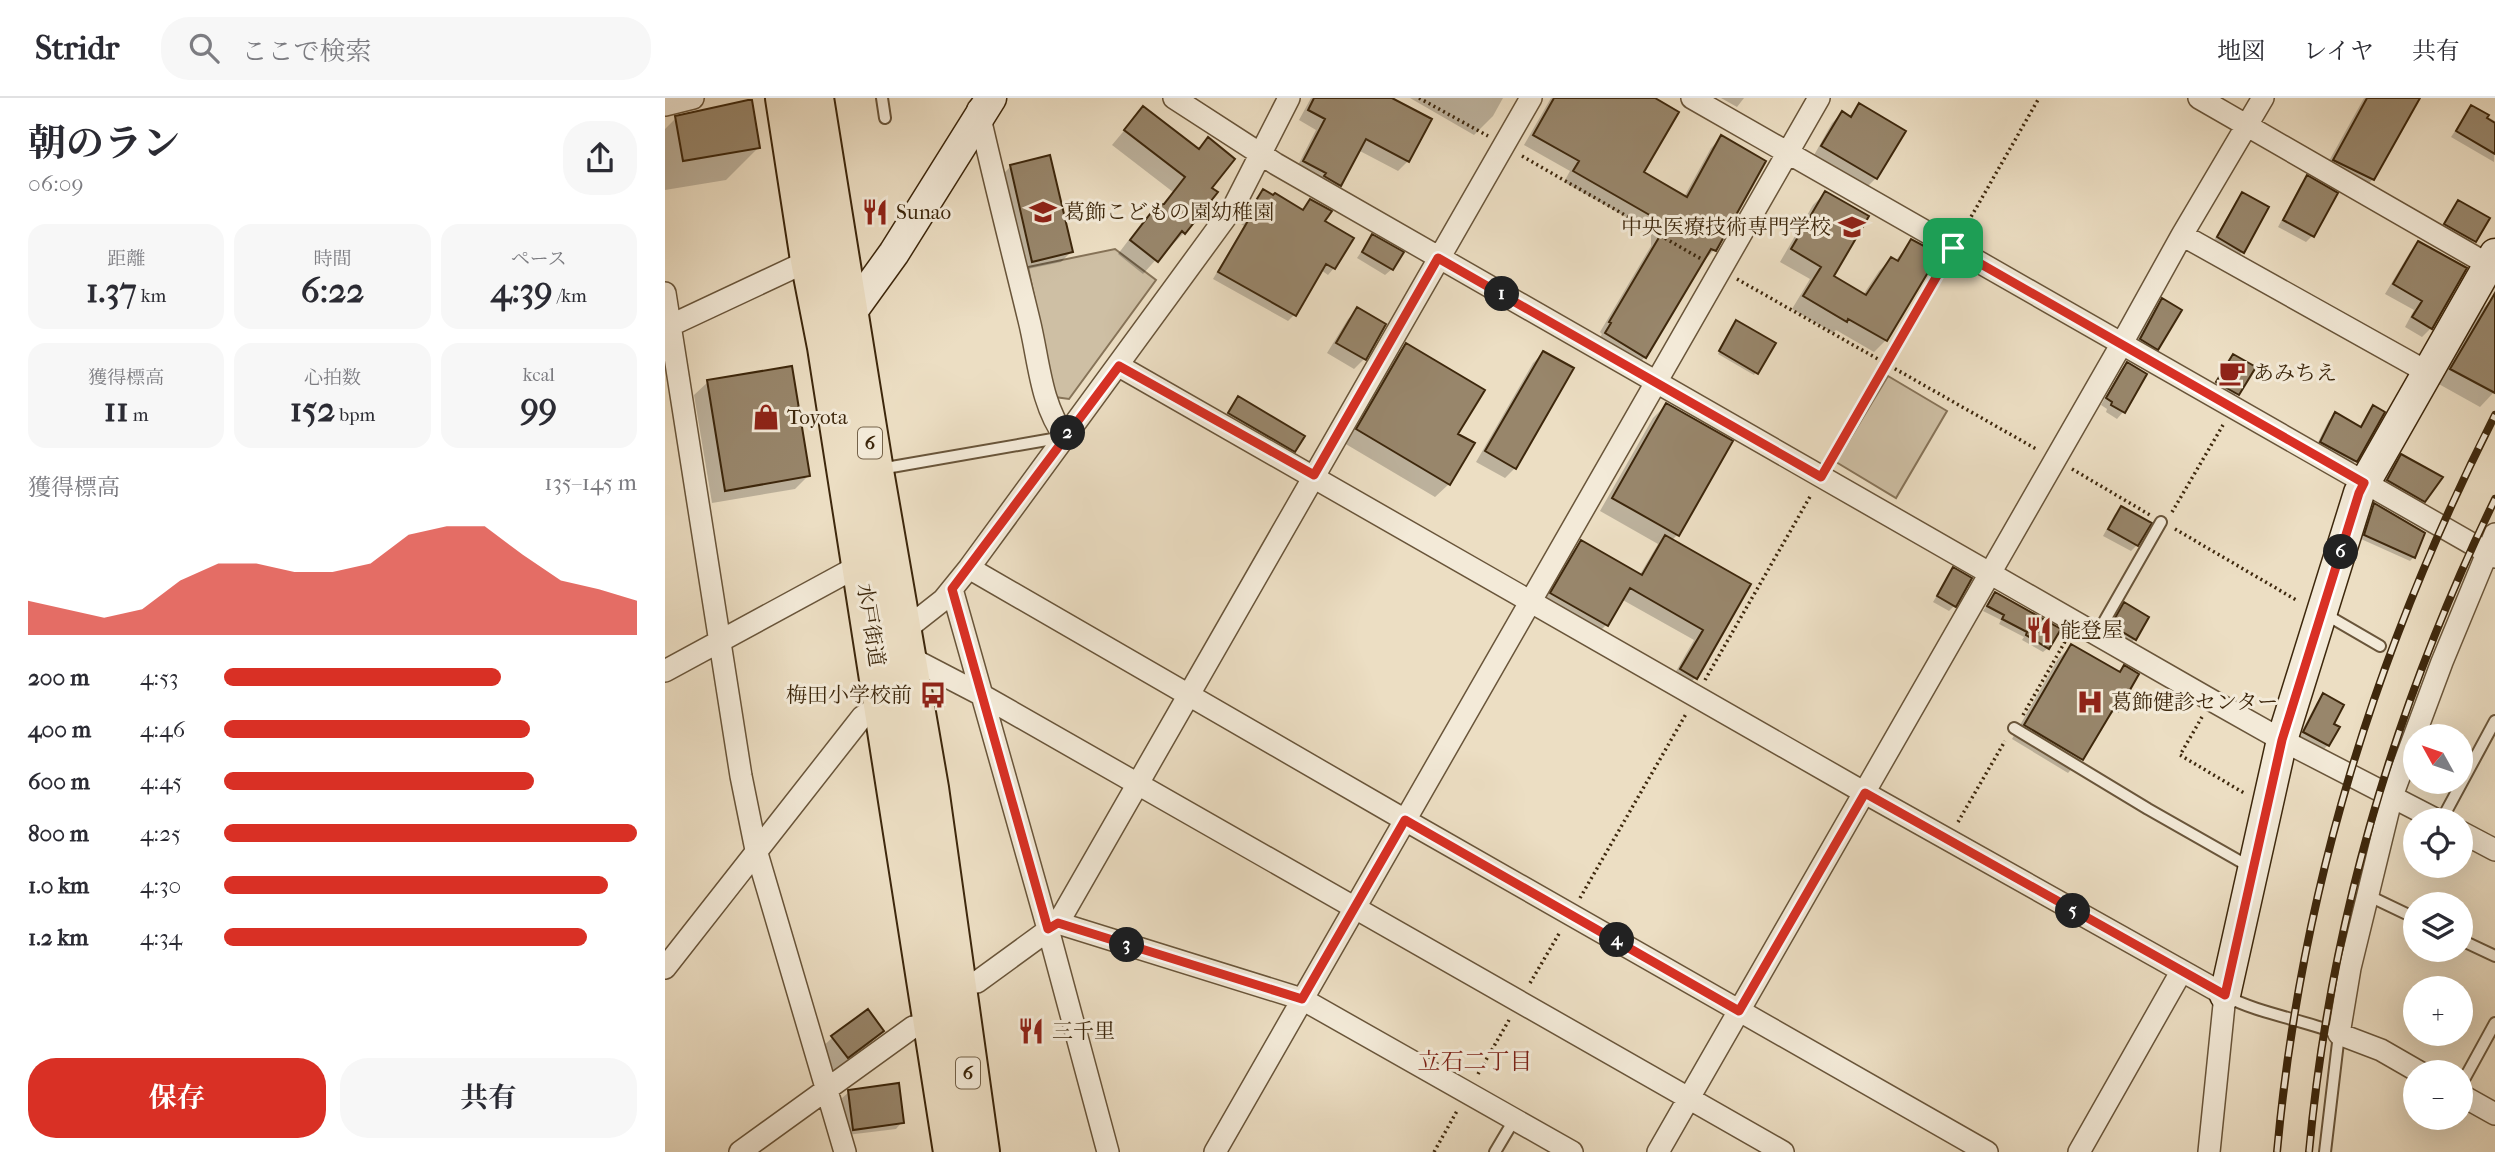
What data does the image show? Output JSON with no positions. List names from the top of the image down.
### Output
{
  "streets": {
    "highway": ["6", "水戸街道"]
  },
  "districts": ["立石二丁目"],
  "places": {
    "restaurant": ["Sunao", "能登屋", "三千里"],
    "school or university": ["葛飾こどもの園幼稚園", "中央医療技術専門学校"],
    "cafe": ["あみちえ"],
    "shop": ["Toyota"],
    "bus stop": ["梅田小学校前"],
    "hospital": ["葛飾健診センター"]
  },
  "north": "top left",
  "page": {
    "header": "Stridr",
    "search": "ここで検索",
    "nav": ["地図", "レイヤ", "共有"],
    "heading": ["朝のラン", "06:09"],
    "stats": [
      ["距離", "1.37 km"],
      ["時間", "6:22"],
      ["ペース", "4:39 /km"],
      ["獲得標高", "11 m"],
      ["心拍数", "152 bpm"],
      ["kcal", "99"]
    ],
    "pins": [
      "1",
      "2",
      "6",
      "5",
      "4",
      "3"
    ],
    "chart": ["獲得標高", "135–145 m"],
    "list": [
      {
        "name": "200 m",
        "note": "4:53"
      },
      {
        "name": "400 m",
        "note": "4:46"
      },
      {
        "name": "600 m",
        "note": "4:45"
      },
      {
        "name": "800 m",
        "note": "4:25"
      },
      {
        "name": "1.0 km",
        "note": "4:30"
      },
      {
        "name": "1.2 km",
        "note": "4:34"
      }
    ],
    "map_buttons": ["+", "−"],
    "buttons": ["保存", "共有"]
  }
}
